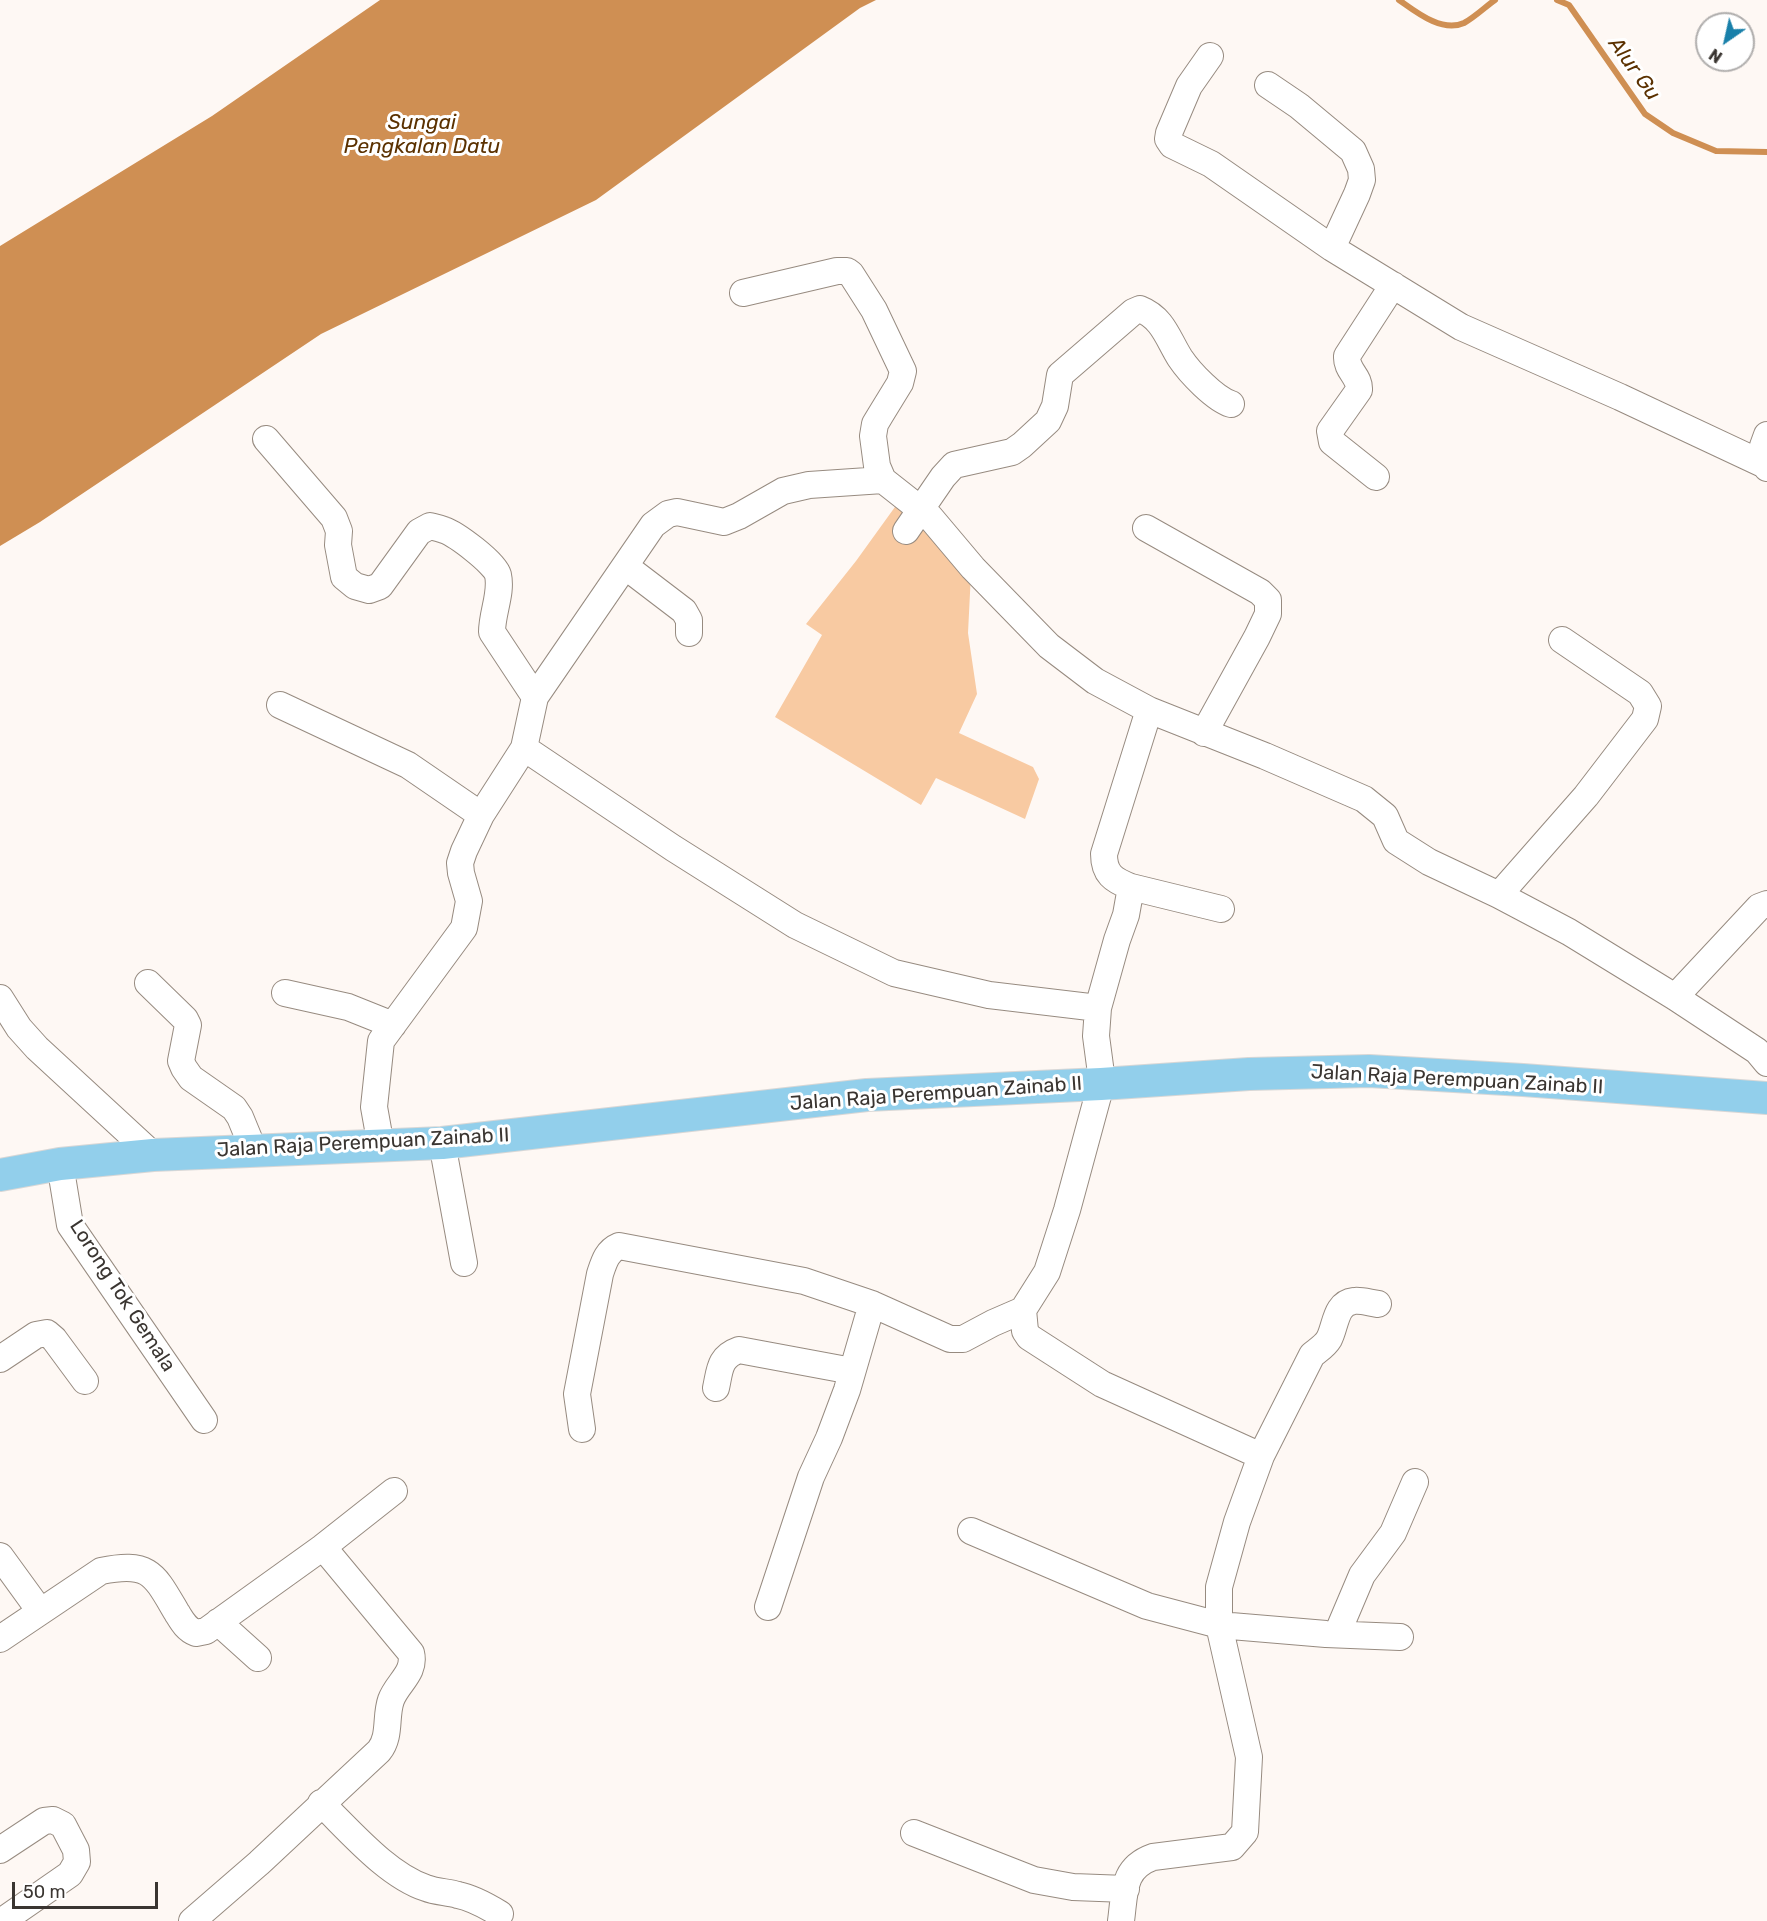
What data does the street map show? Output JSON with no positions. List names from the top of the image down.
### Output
{
  "streets": {
    "main road": ["Jalan Raja Perempuan Zainab II"],
    "street": ["Lorong Tok Gemala"]
  },
  "crossings": [
    ["Jalan Raja Perempuan Zainab II", "Lorong Tok Gemala"]
  ],
  "water": ["Alur Gu", "Sungai Pengkalan Datu"],
  "scale_bar": "50 m",
  "north": "bottom left"
}
